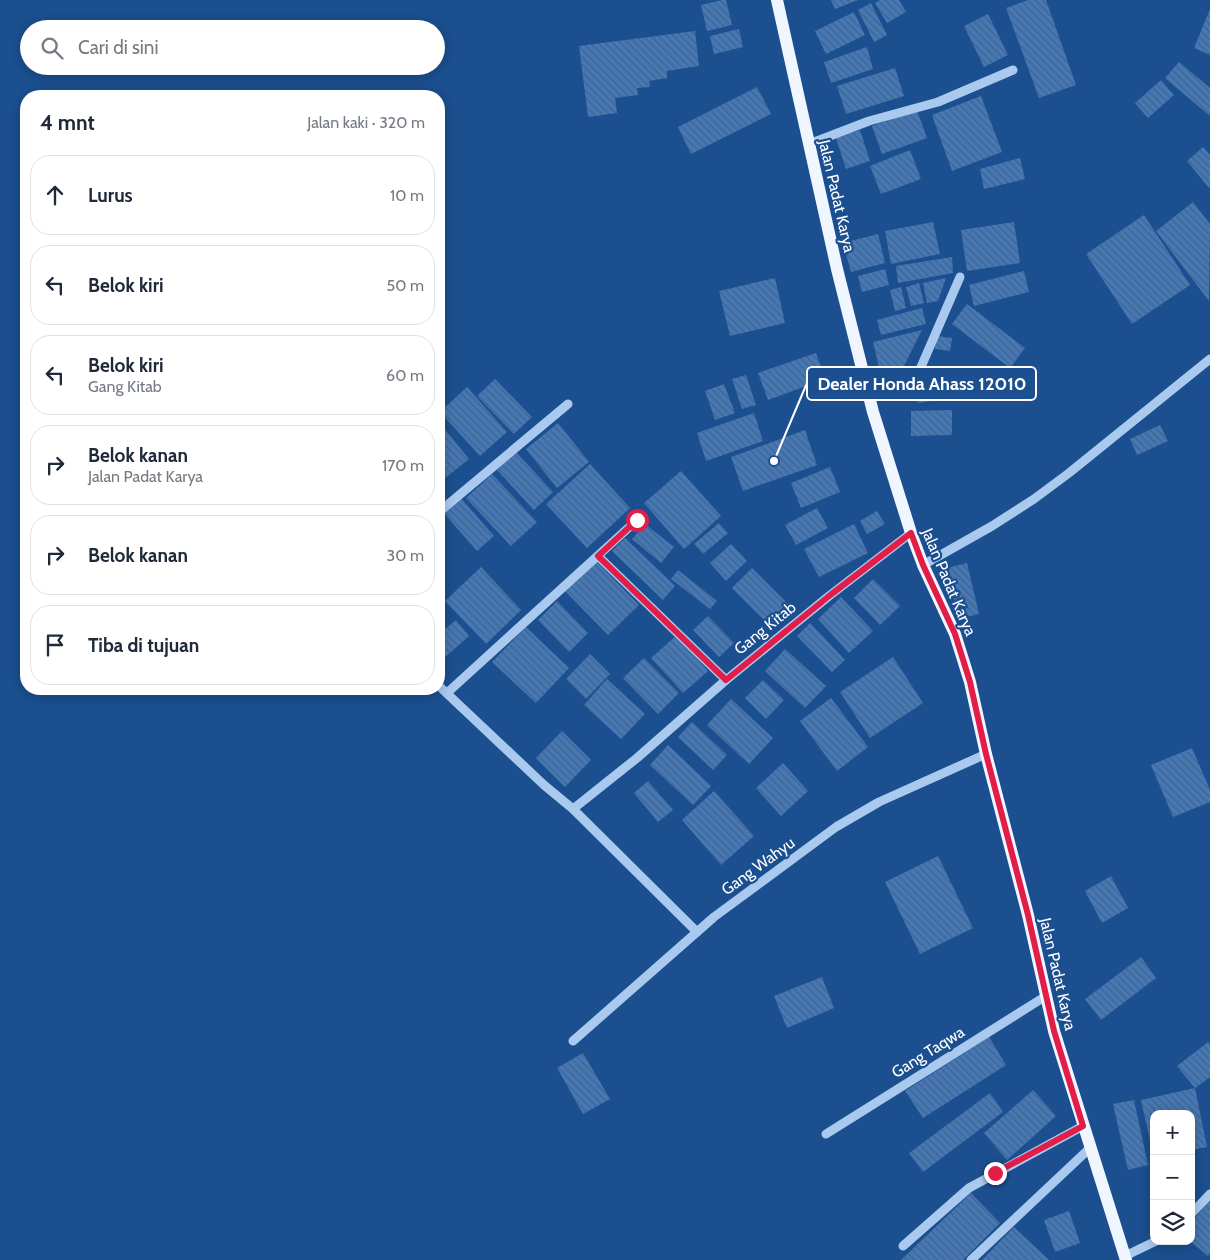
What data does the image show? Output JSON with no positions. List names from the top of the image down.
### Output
{
  "streets": {
    "main road": ["Jalan Padat Karya"],
    "street": ["Gang Kitab", "Gang Wahyu", "Gang Taqwa"]
  },
  "crossings": [
    ["Jalan Padat Karya", "Gang Kitab"],
    ["Jalan Padat Karya", "Gang Wahyu"],
    ["Jalan Padat Karya", "Gang Taqwa"]
  ],
  "places": ["Dealer Honda Ahass 12010"],
  "page": {
    "search": "Cari di sini",
    "heading": ["4 mnt", "Jalan kaki · 320 m"],
    "list": [
      ["Lurus", "10 m"],
      ["Belok kiri", "50 m"],
      ["Belok kiri", "Gang Kitab", "60 m"],
      ["Belok kanan", "Jalan Padat Karya", "170 m"],
      ["Belok kanan", "30 m"],
      "Tiba di tujuan"
    ],
    "map_buttons": ["+", "−"]
  }
}
